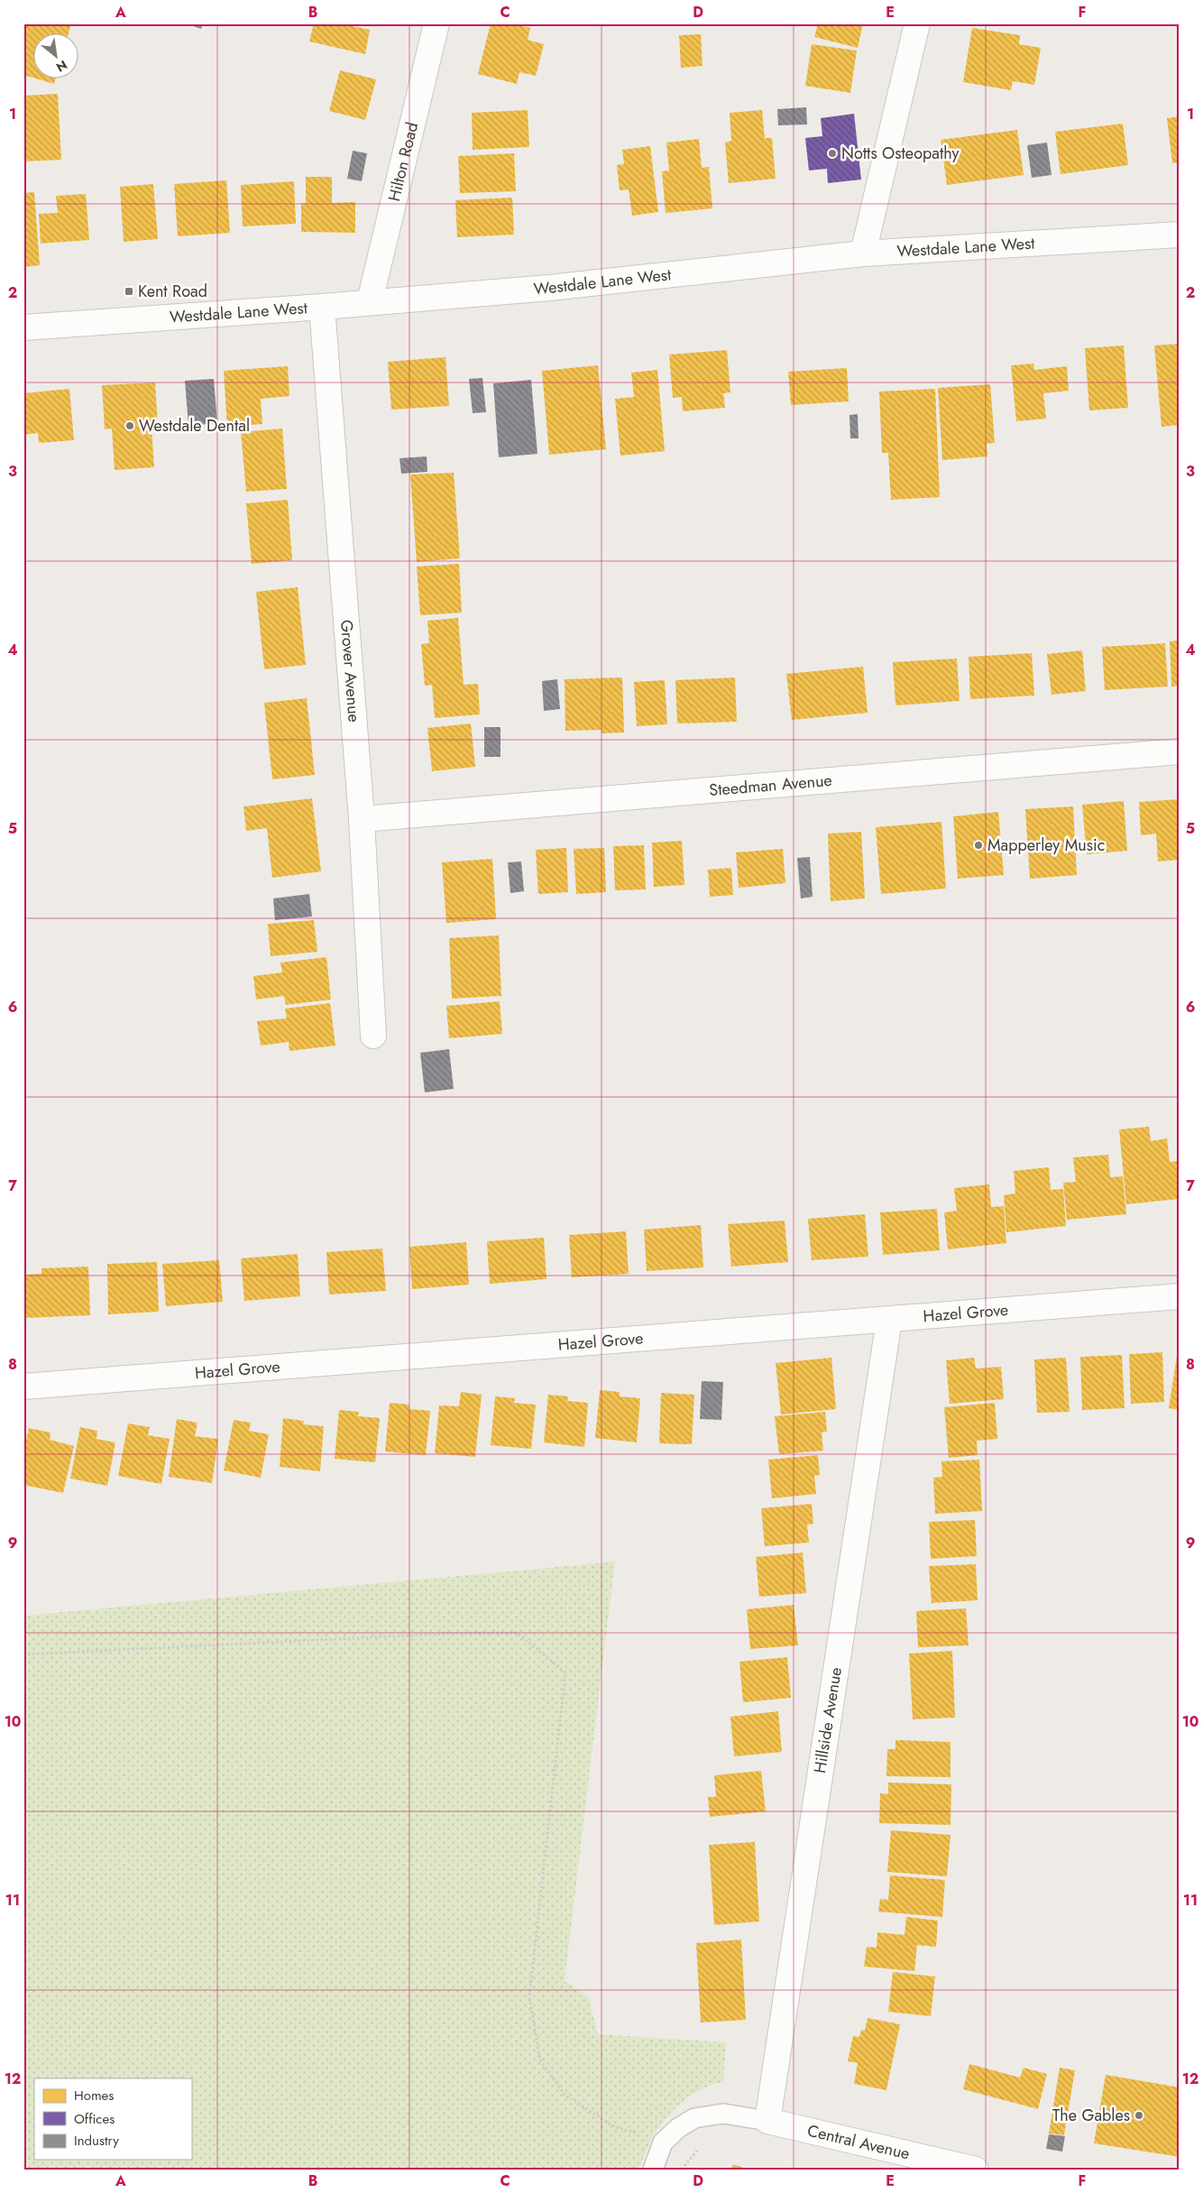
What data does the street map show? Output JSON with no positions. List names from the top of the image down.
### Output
{
  "streets": {
    "street": [
      "Hilton Road",
      "Westdale Lane West",
      "Grover Avenue",
      "Steedman Avenue",
      "Hazel Grove",
      "Hillside Avenue",
      "Central Avenue"
    ]
  },
  "crossings": [
    ["Hilton Road", "Westdale Lane West"],
    ["Westdale Lane West", "Grover Avenue"],
    ["Grover Avenue", "Steedman Avenue"],
    ["Hazel Grove", "Hillside Avenue"],
    ["Hillside Avenue", "Central Avenue"]
  ],
  "places": {
    "other": [
      "Notts Osteopathy",
      "Westdale Dental",
      "Mapperley Music",
      "The Gables"
    ],
    "transit": ["Kent Road"]
  },
  "legend": ["Homes", "Offices", "Industry"],
  "north": "bottom right",
  "grid": {
    "columns": [
      "A",
      "B",
      "C",
      "D",
      "E",
      "F"
    ],
    "rows": [
      "1",
      "2",
      "3",
      "4",
      "5",
      "6",
      "7",
      "8",
      "9",
      "10",
      "11",
      "12"
    ]
  }
}
